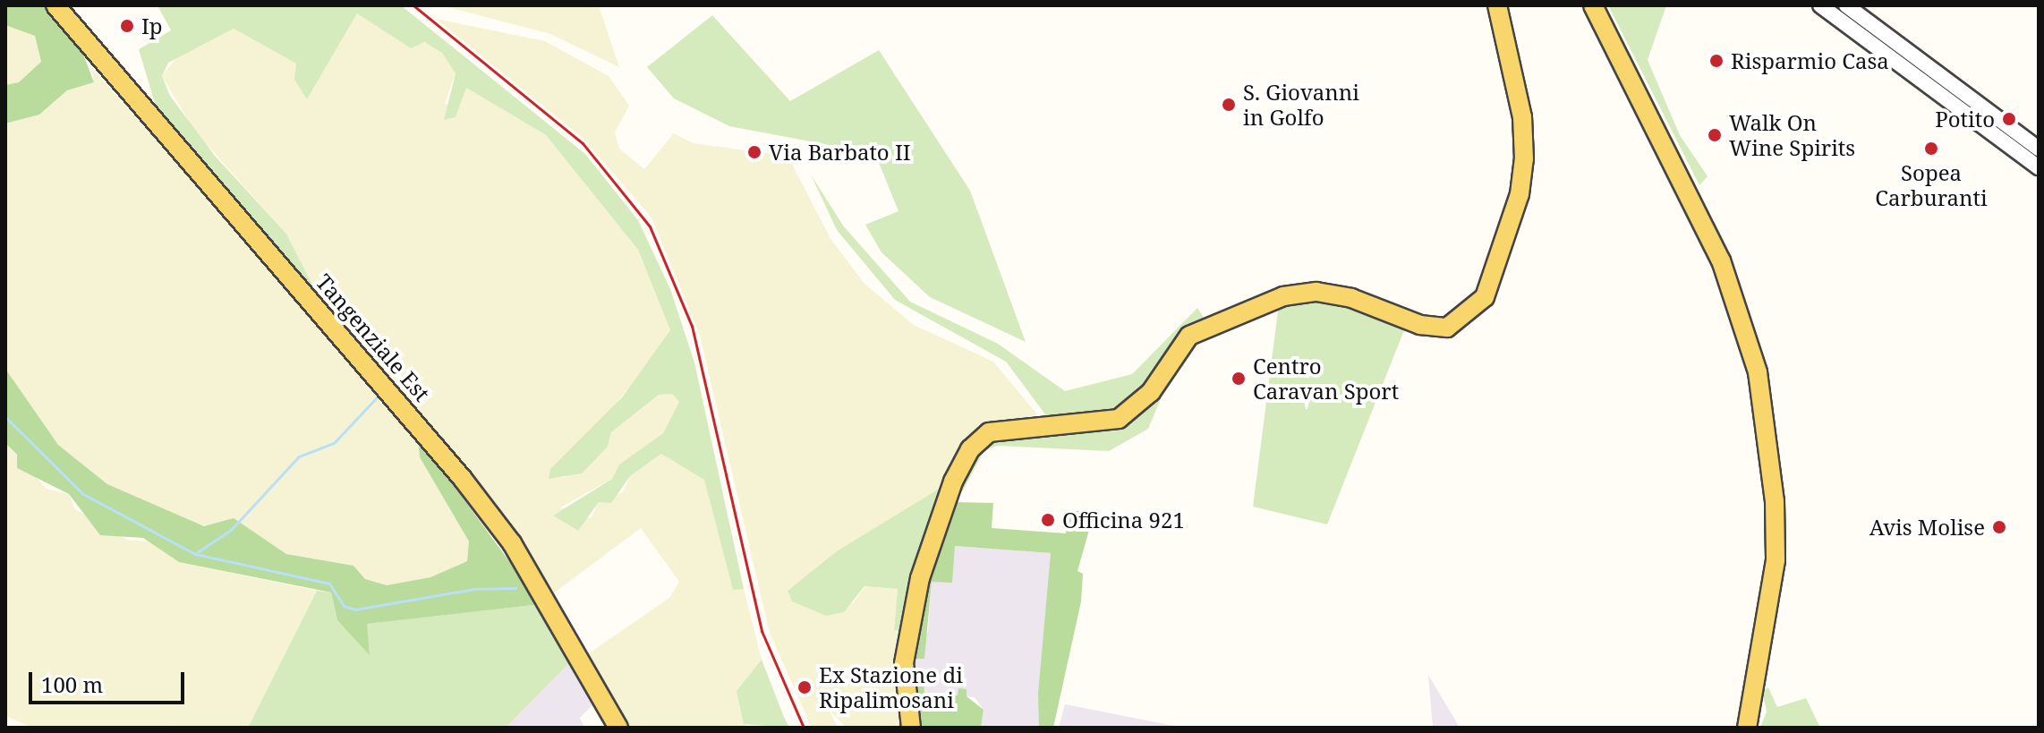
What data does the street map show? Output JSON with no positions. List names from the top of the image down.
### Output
{
  "streets": {
    "main road": ["Tangenziale Est"]
  },
  "places": [
    "Ip",
    "Risparmio Casa",
    "S. Giovanni in Golfo",
    "Potito",
    "Walk On Wine Spirits",
    "Sopea Carburanti",
    "Via Barbato II",
    "Centro Caravan Sport",
    "Officina 921",
    "Avis Molise",
    "Ex Stazione di Ripalimosani"
  ],
  "scale_bar": "100 m"
}
